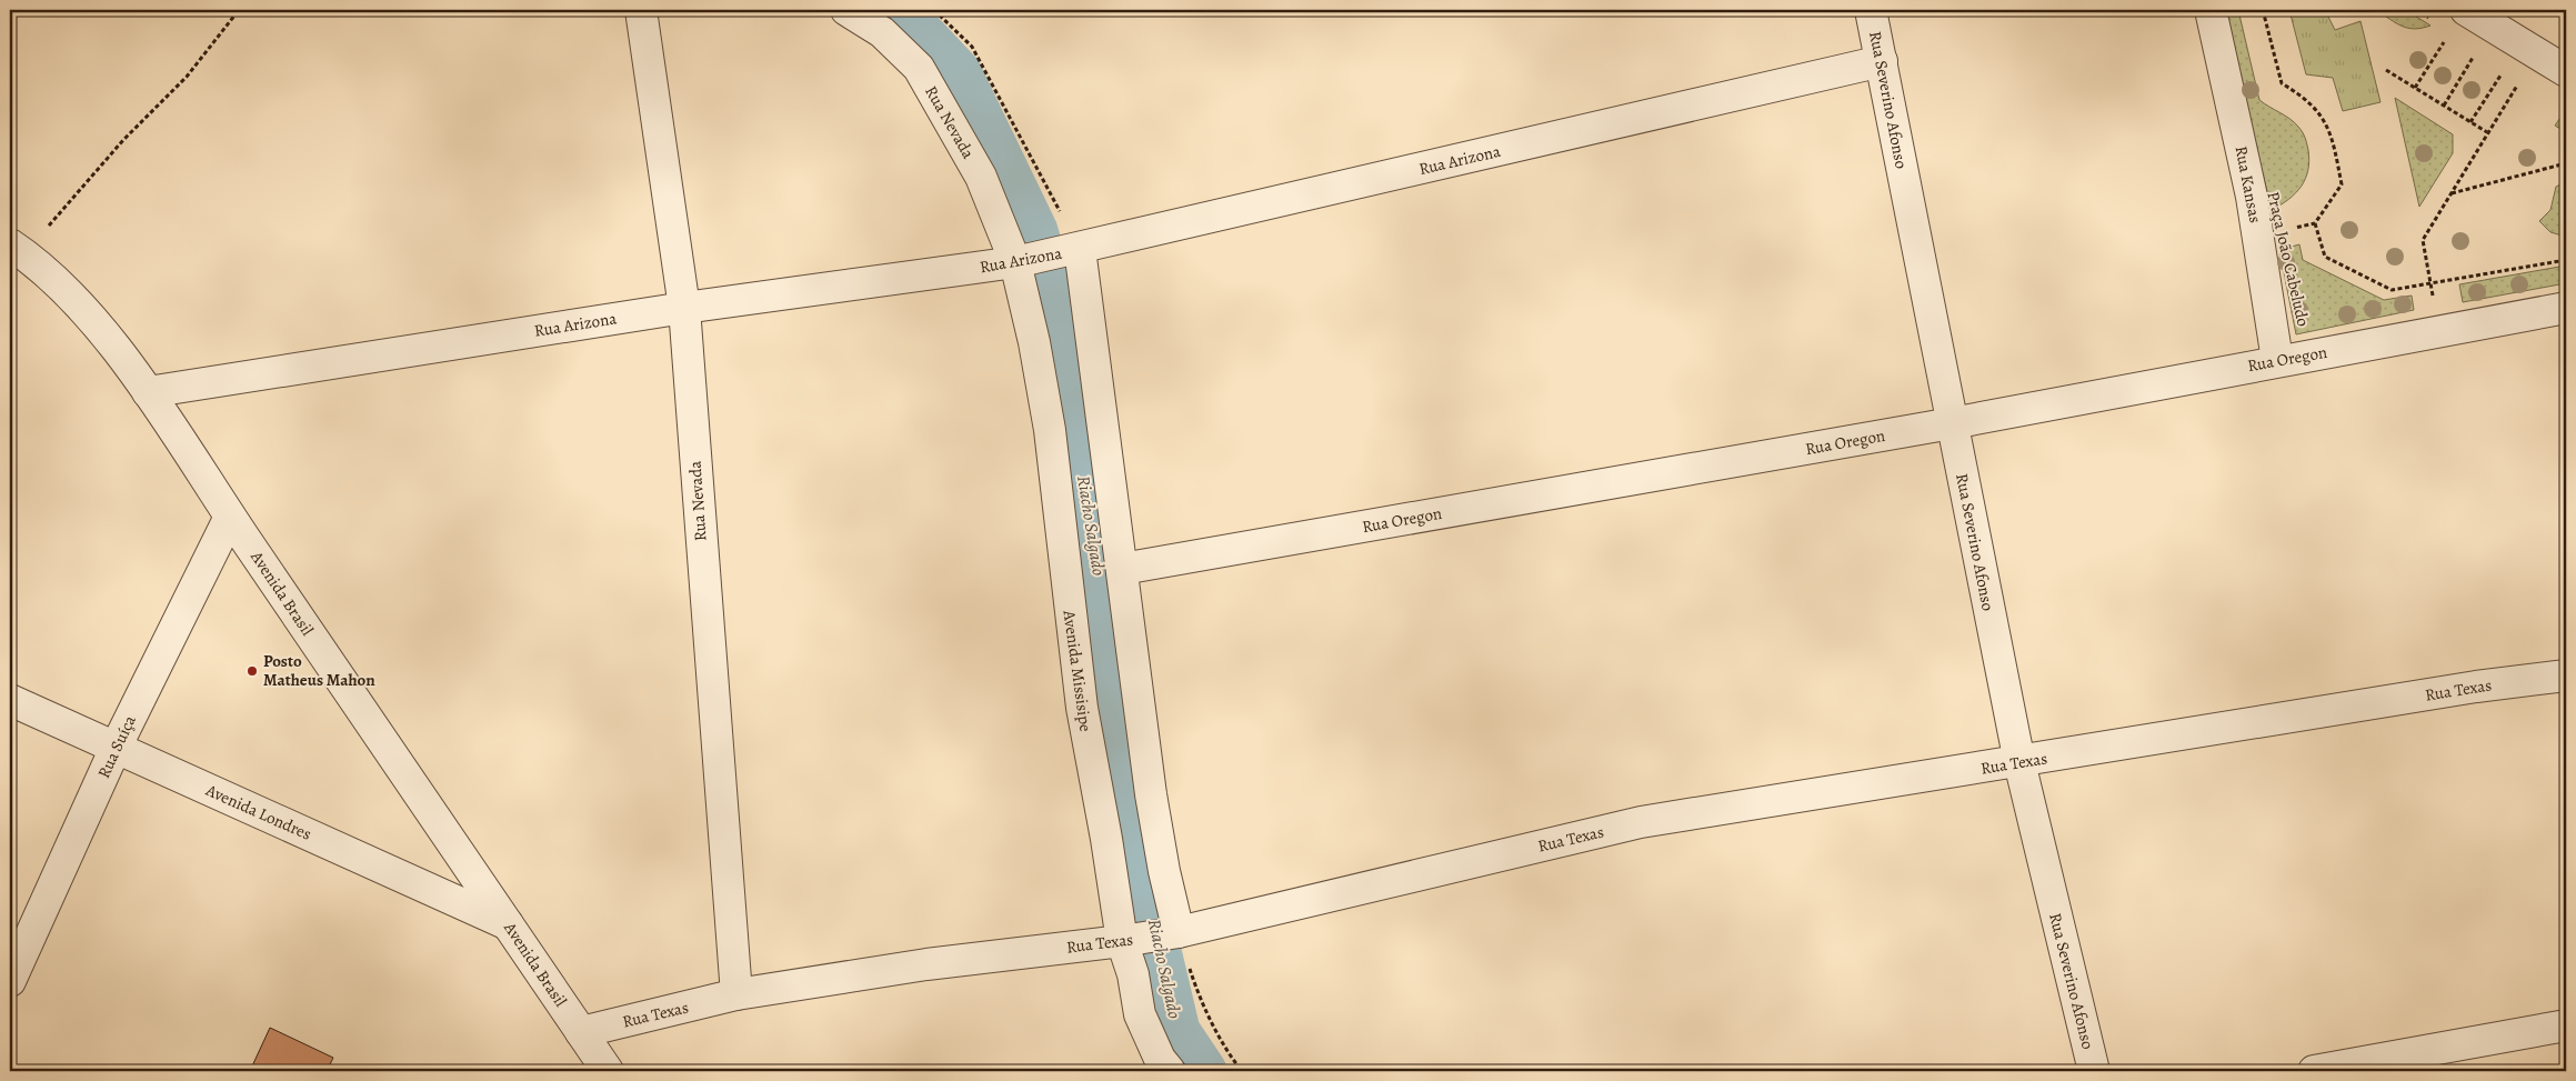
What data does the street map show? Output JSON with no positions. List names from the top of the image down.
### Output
{
  "streets": {
    "street": [
      "Rua Severino Afonso",
      "Rua Nevada",
      "Rua Arizona",
      "Rua Kansas",
      "Rua Oregon",
      "Avenida Brasil",
      "Avenida Missisipe",
      "Rua Texas",
      "Rua Suíça",
      "Avenida Londres"
    ]
  },
  "crossings": [
    ["Rua Severino Afonso", "Rua Arizona"],
    ["Rua Severino Afonso", "Rua Oregon"],
    ["Rua Severino Afonso", "Rua Texas"],
    ["Rua Nevada", "Rua Arizona"],
    ["Rua Nevada", "Avenida Missisipe"],
    ["Rua Nevada", "Rua Texas"],
    ["Rua Arizona", "Avenida Brasil"],
    ["Rua Arizona", "Avenida Missisipe"],
    ["Rua Kansas", "Rua Oregon"],
    ["Avenida Brasil", "Rua Texas"],
    ["Avenida Brasil", "Rua Suíça"],
    ["Avenida Brasil", "Avenida Londres"],
    ["Avenida Missisipe", "Rua Texas"],
    ["Rua Suíça", "Avenida Londres"]
  ],
  "water": ["Riacho Salgado"],
  "places": ["Posto Matheus Mahon"]
}
